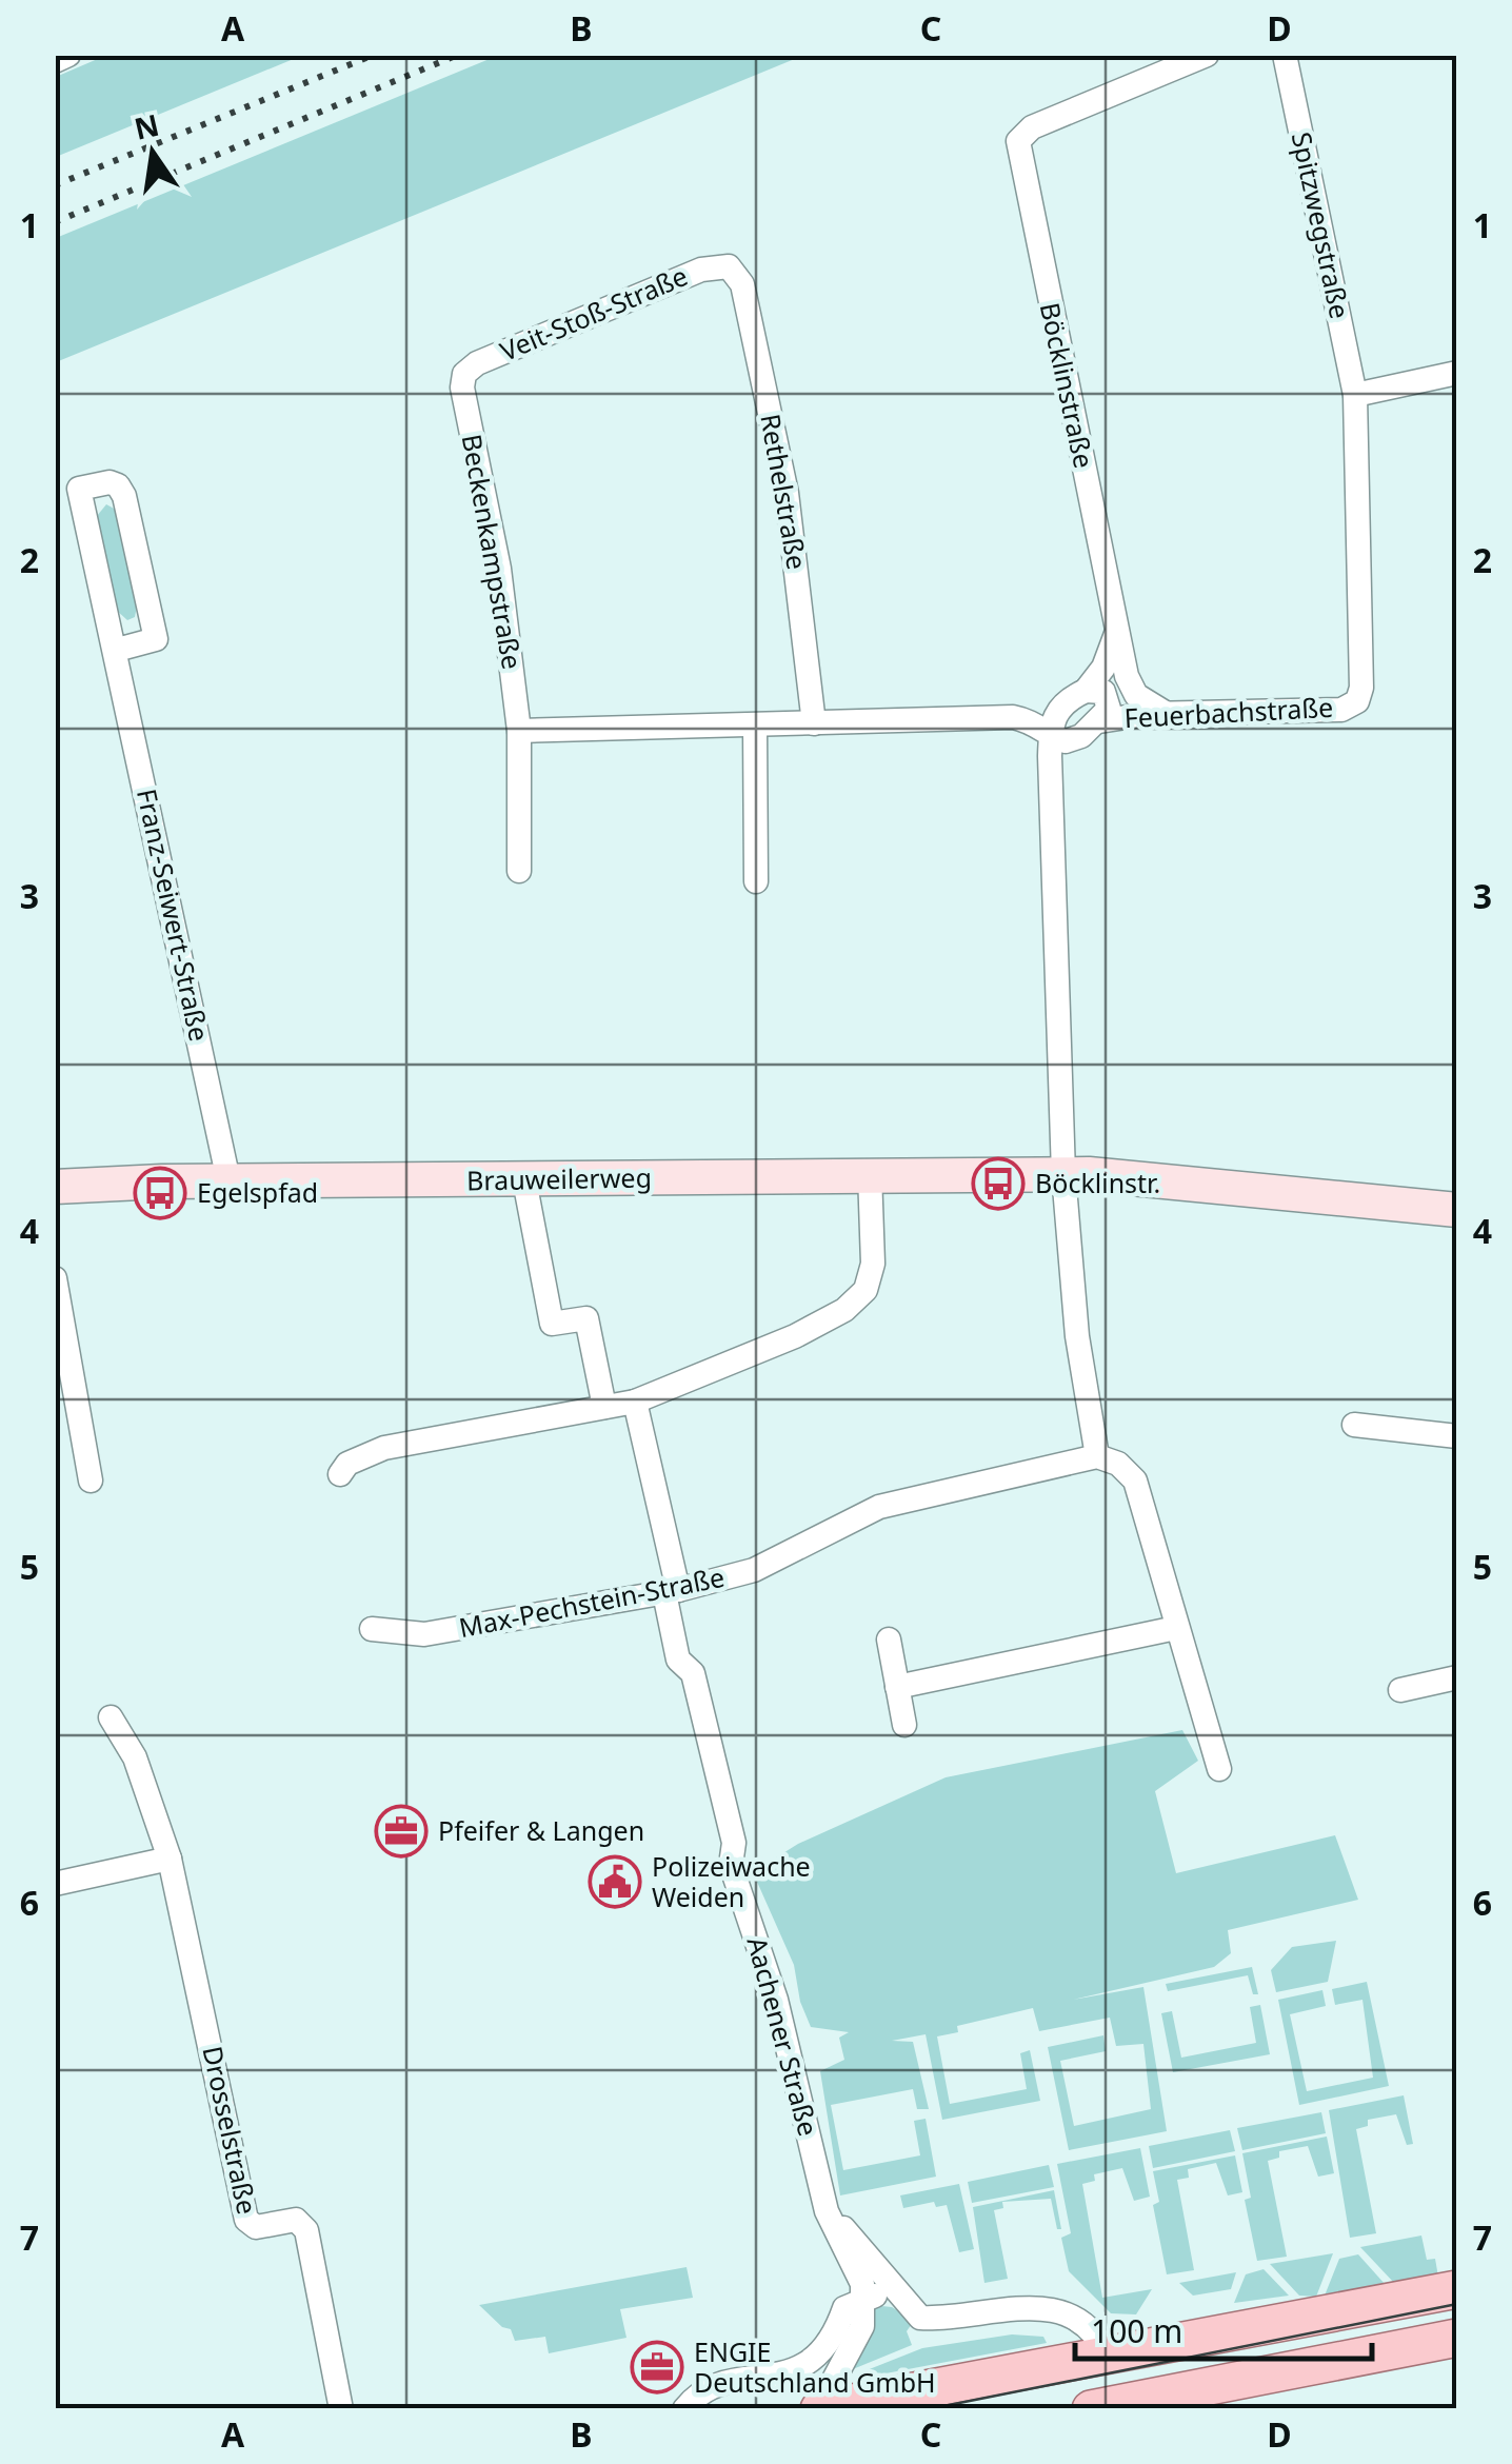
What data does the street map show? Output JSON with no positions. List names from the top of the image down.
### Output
{
  "streets": {
    "street": [
      "Spitzwegstraße",
      "Veit-Stoß-Straße",
      "Böcklinstraße",
      "Rethelstraße",
      "Beckenkampstraße",
      "Feuerbachstraße",
      "Franz-Seiwert-Straße",
      "Brauweilerweg",
      "Max-Pechstein-Straße",
      "Aachener Straße",
      "Drosselstraße"
    ]
  },
  "crossings": [
    ["Spitzwegstraße", "Feuerbachstraße"],
    ["Veit-Stoß-Straße", "Rethelstraße"],
    ["Veit-Stoß-Straße", "Beckenkampstraße"],
    ["Böcklinstraße", "Feuerbachstraße"],
    ["Franz-Seiwert-Straße", "Brauweilerweg"],
    ["Max-Pechstein-Straße", "Aachener Straße"]
  ],
  "places": {
    "bus stop": ["Böcklinstr.", "Egelspfad"],
    "office": ["Pfeifer & Langen", "ENGIE Deutschland GmbH"],
    "public building": ["Polizeiwache Weiden"]
  },
  "scale_bar": "100 m",
  "north": "top",
  "grid": {
    "columns": [
      "A",
      "B",
      "C",
      "D"
    ],
    "rows": [
      "1",
      "2",
      "3",
      "4",
      "5",
      "6",
      "7"
    ]
  }
}
